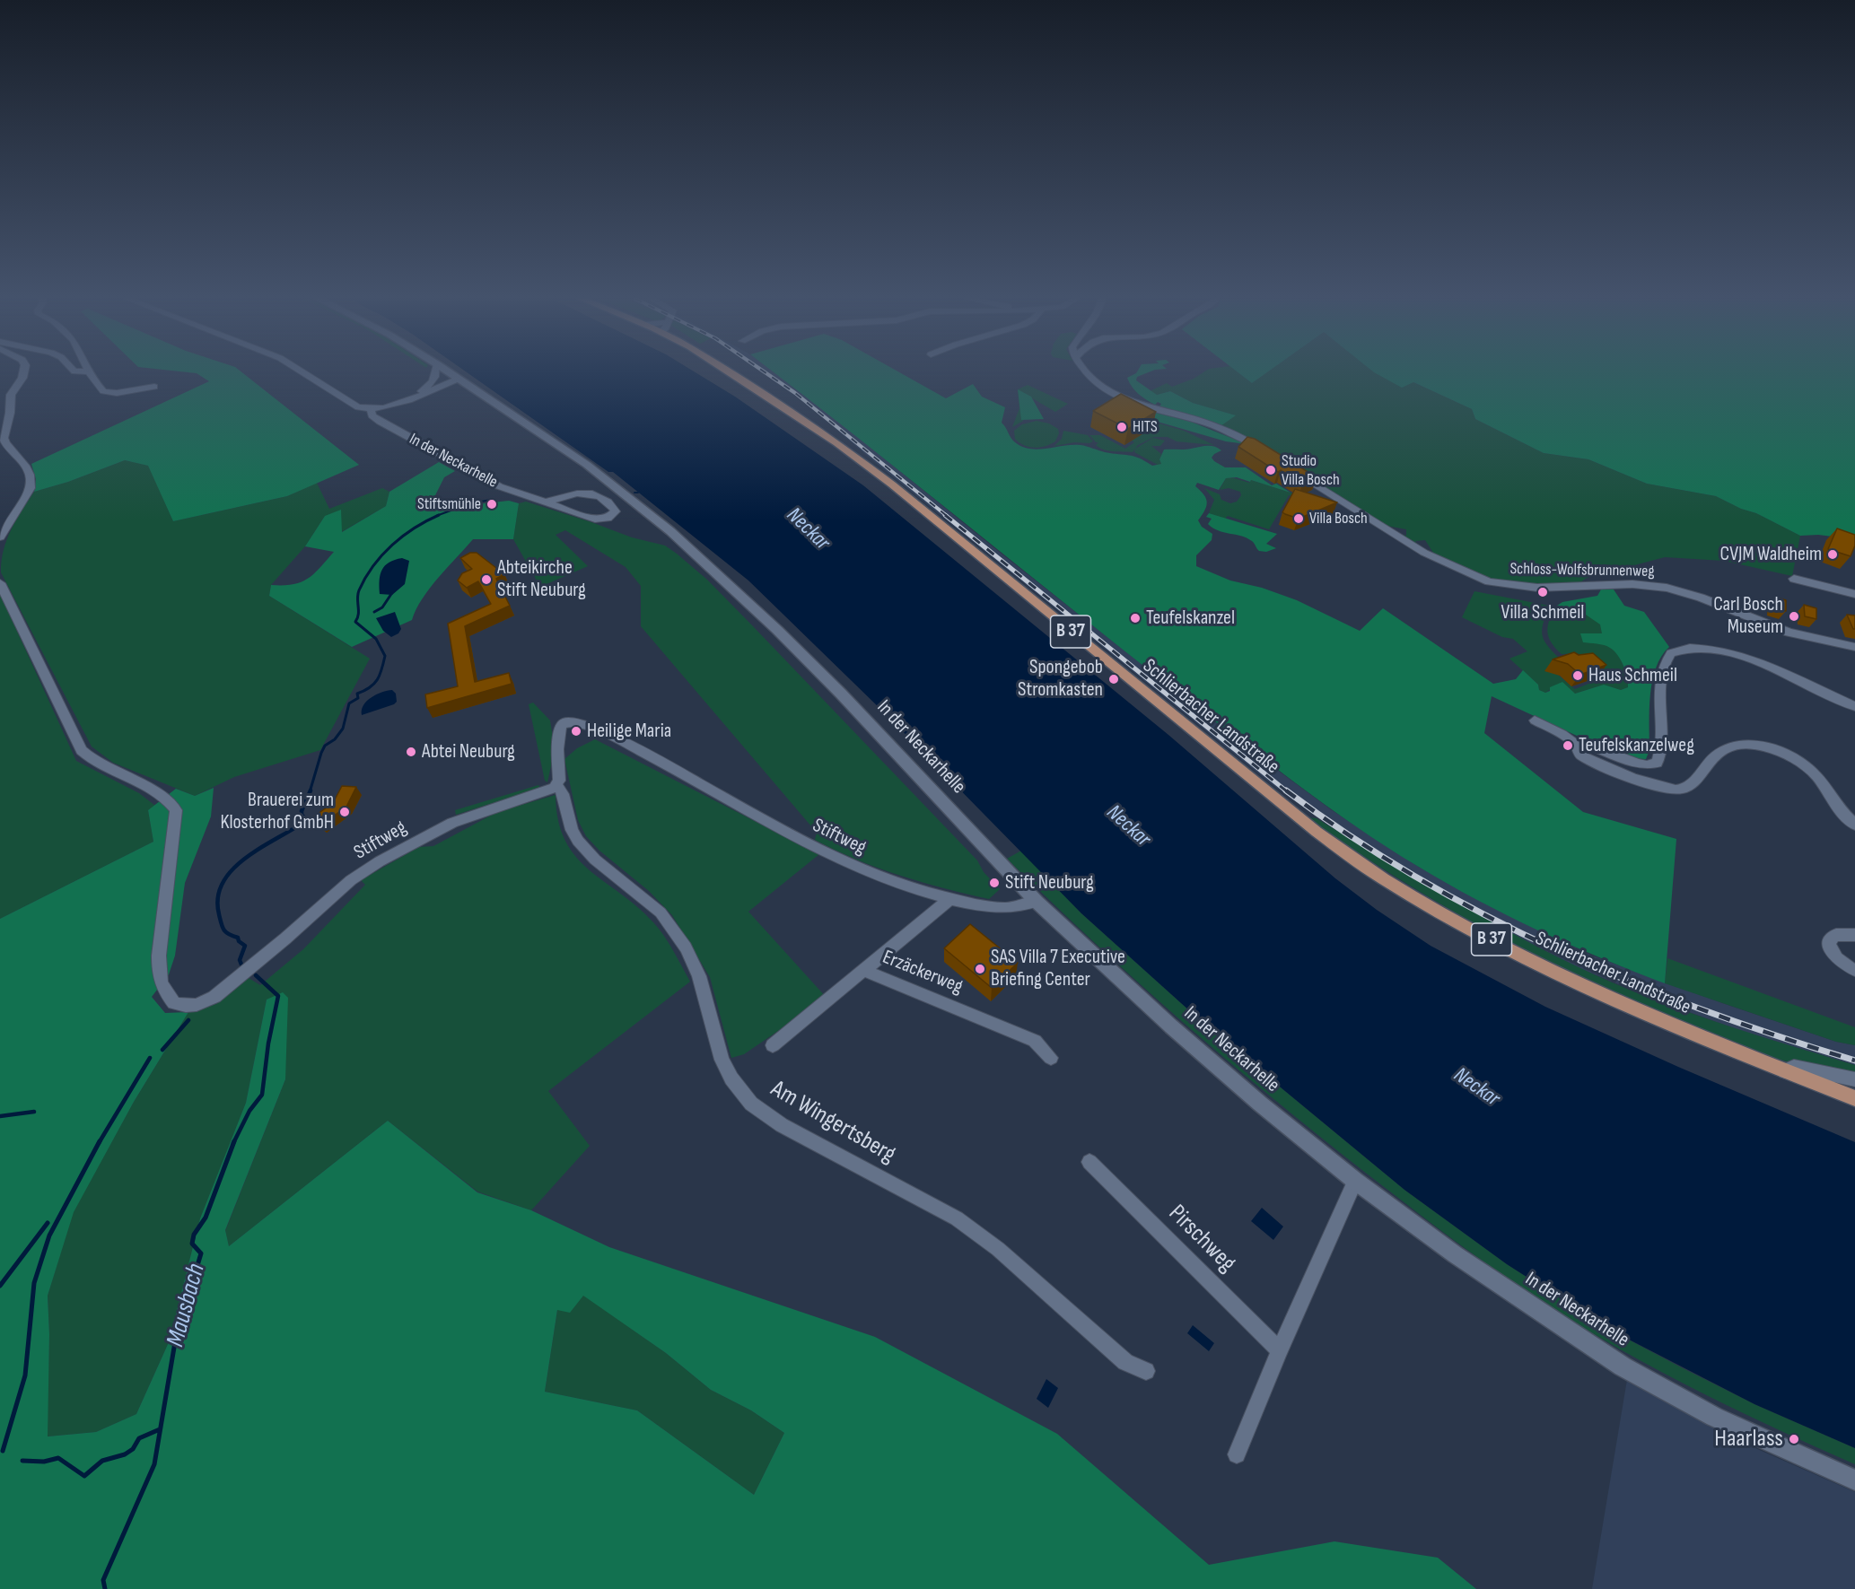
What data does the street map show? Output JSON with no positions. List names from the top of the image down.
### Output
{
  "streets": {
    "main road": ["In der Neckarhelle", "B 37", "Schlierbacher Landstraße"],
    "street": [
      "Schloss-Wolfsbrunnenweg",
      "Stiftweg",
      "Erzäckerweg",
      "Am Wingertsberg",
      "Pirschweg"
    ]
  },
  "crossings": [
    ["In der Neckarhelle", "Stiftweg"],
    ["Stiftweg", "Erzäckerweg"],
    ["Stiftweg", "Am Wingertsberg"]
  ],
  "water": ["Neckar", "Mausbach"],
  "places": [
    "HITS",
    "Studio Villa Bosch",
    "Stiftsmühle",
    "Villa Bosch",
    "CVJM Waldheim",
    "Abteikirche Stift Neuburg",
    "Villa Schmeil",
    "Carl Bosch Museum",
    "Teufelskanzel",
    "Haus Schmeil",
    "Spongebob Stromkasten",
    "Heilige Maria",
    "Teufelskanzelweg",
    "Abtei Neuburg",
    "Brauerei zum Klosterhof GmbH",
    "Stift Neuburg",
    "SAS Villa 7 Executive Briefing Center",
    "Haarlass"
  ]
}
